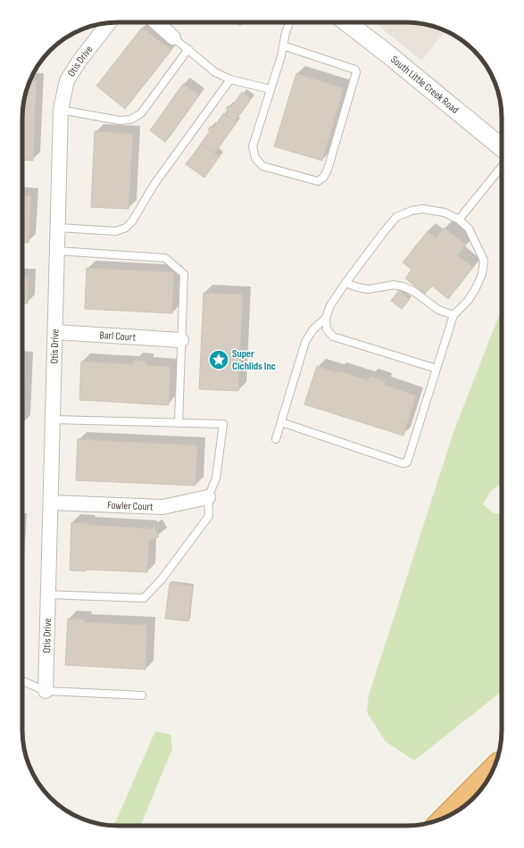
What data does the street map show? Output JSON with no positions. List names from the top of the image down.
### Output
{
  "streets": {
    "street": [
      "Otis Drive",
      "South Little Creek Road",
      "Barl Court",
      "Fowler Court"
    ]
  },
  "crossings": [
    ["Otis Drive", "Barl Court"],
    ["Otis Drive", "Fowler Court"]
  ],
  "places": {
    "place": ["Super Cichlids Inc"]
  }
}
